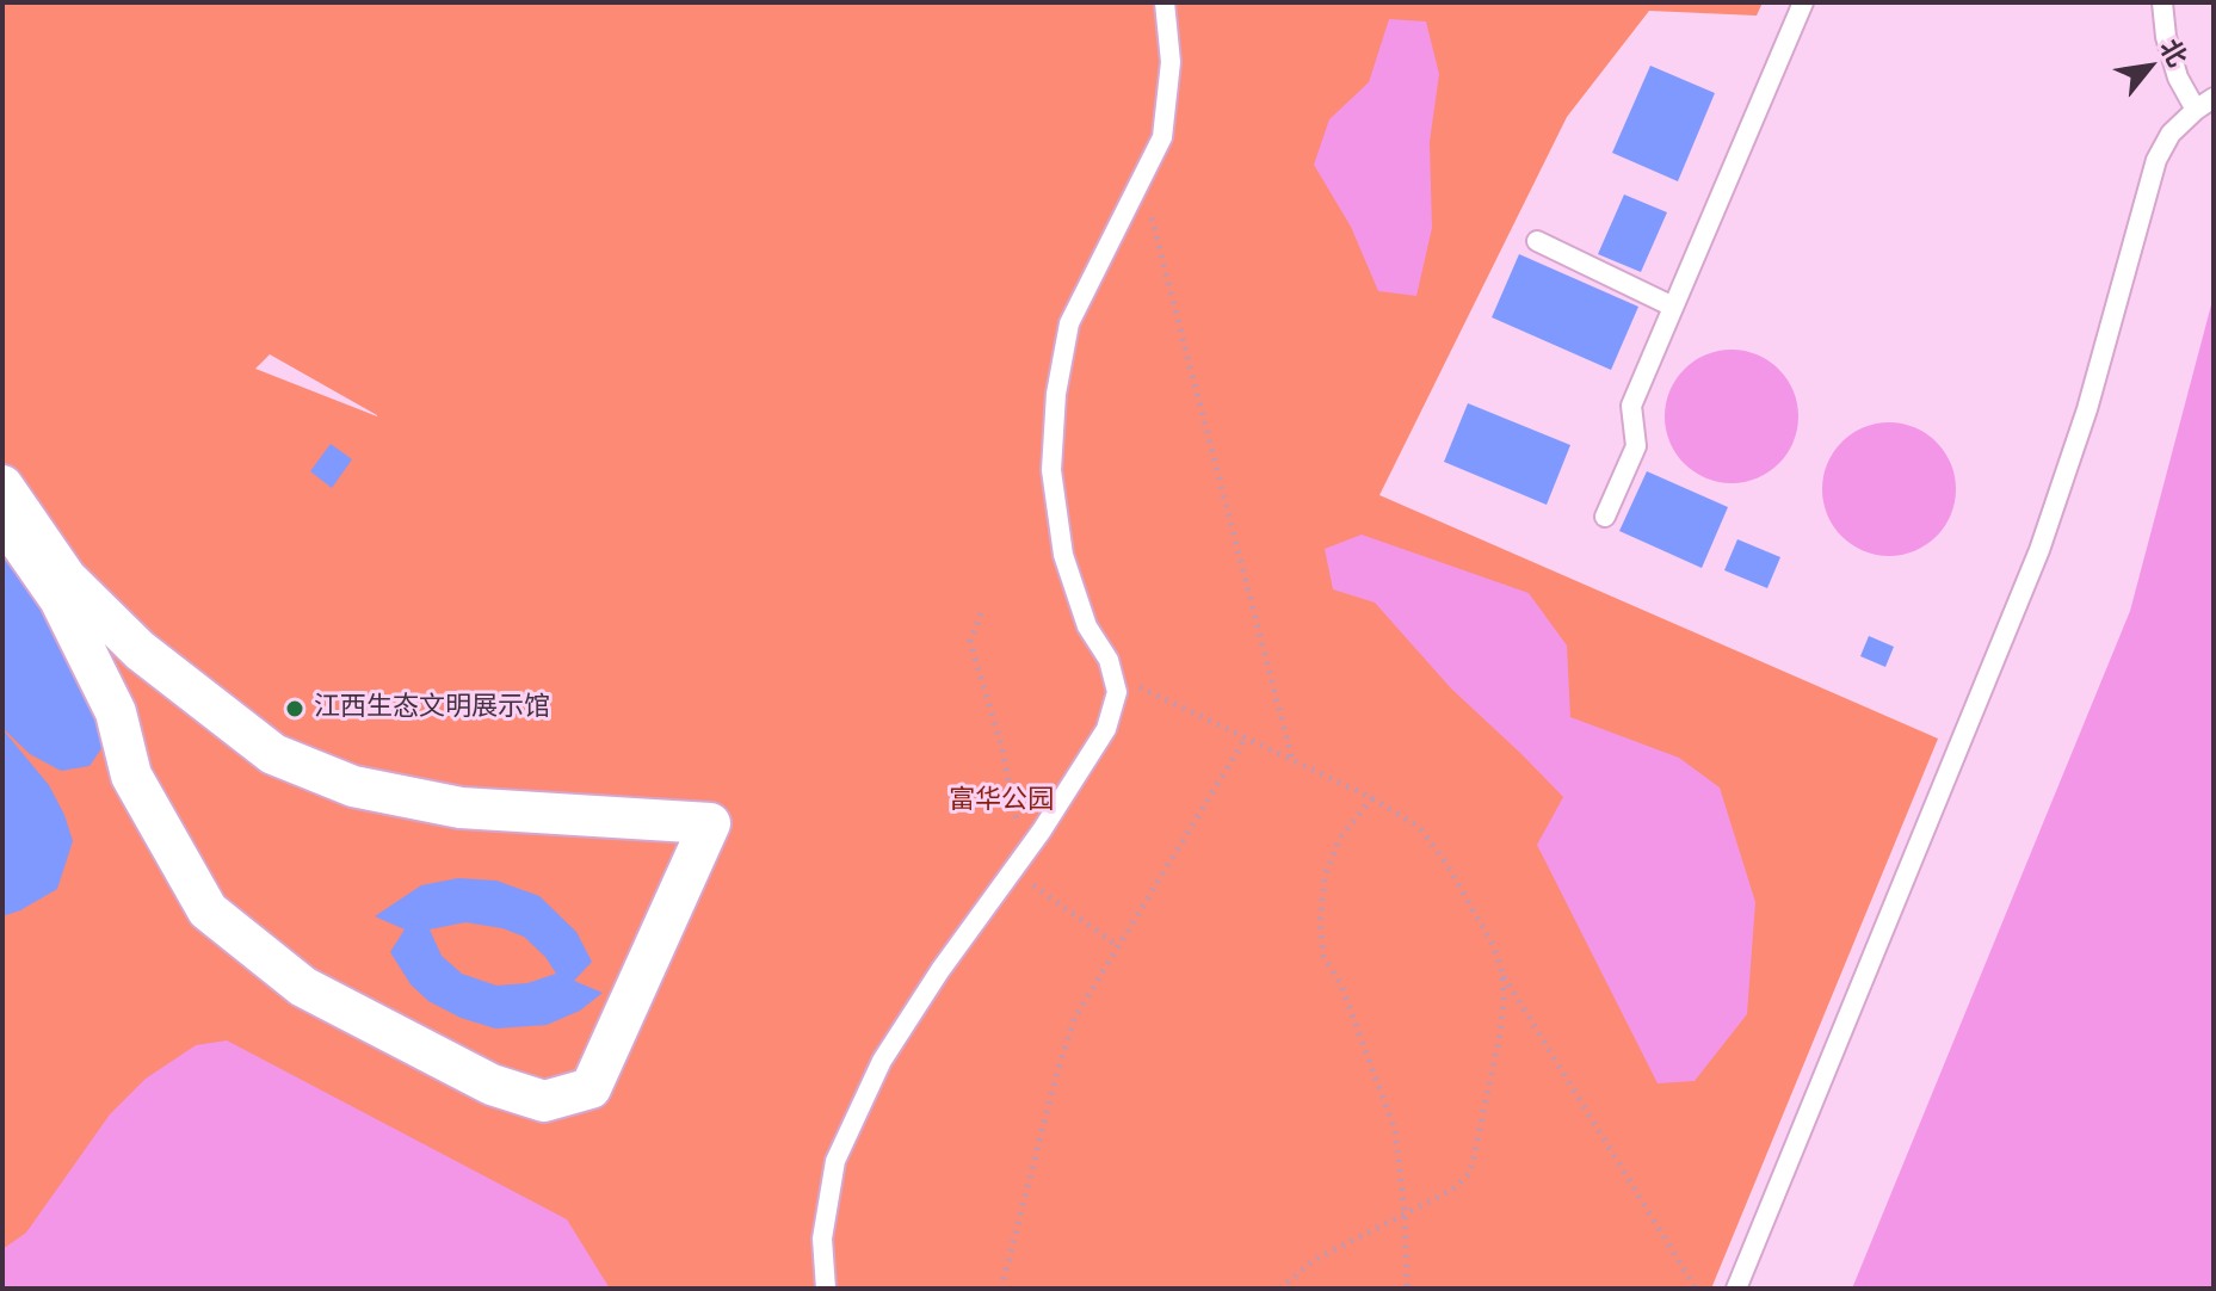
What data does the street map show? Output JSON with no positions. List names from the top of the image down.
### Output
{
  "parks": ["富华公园"],
  "places": ["江西生态文明展示馆"],
  "north": "top right"
}
